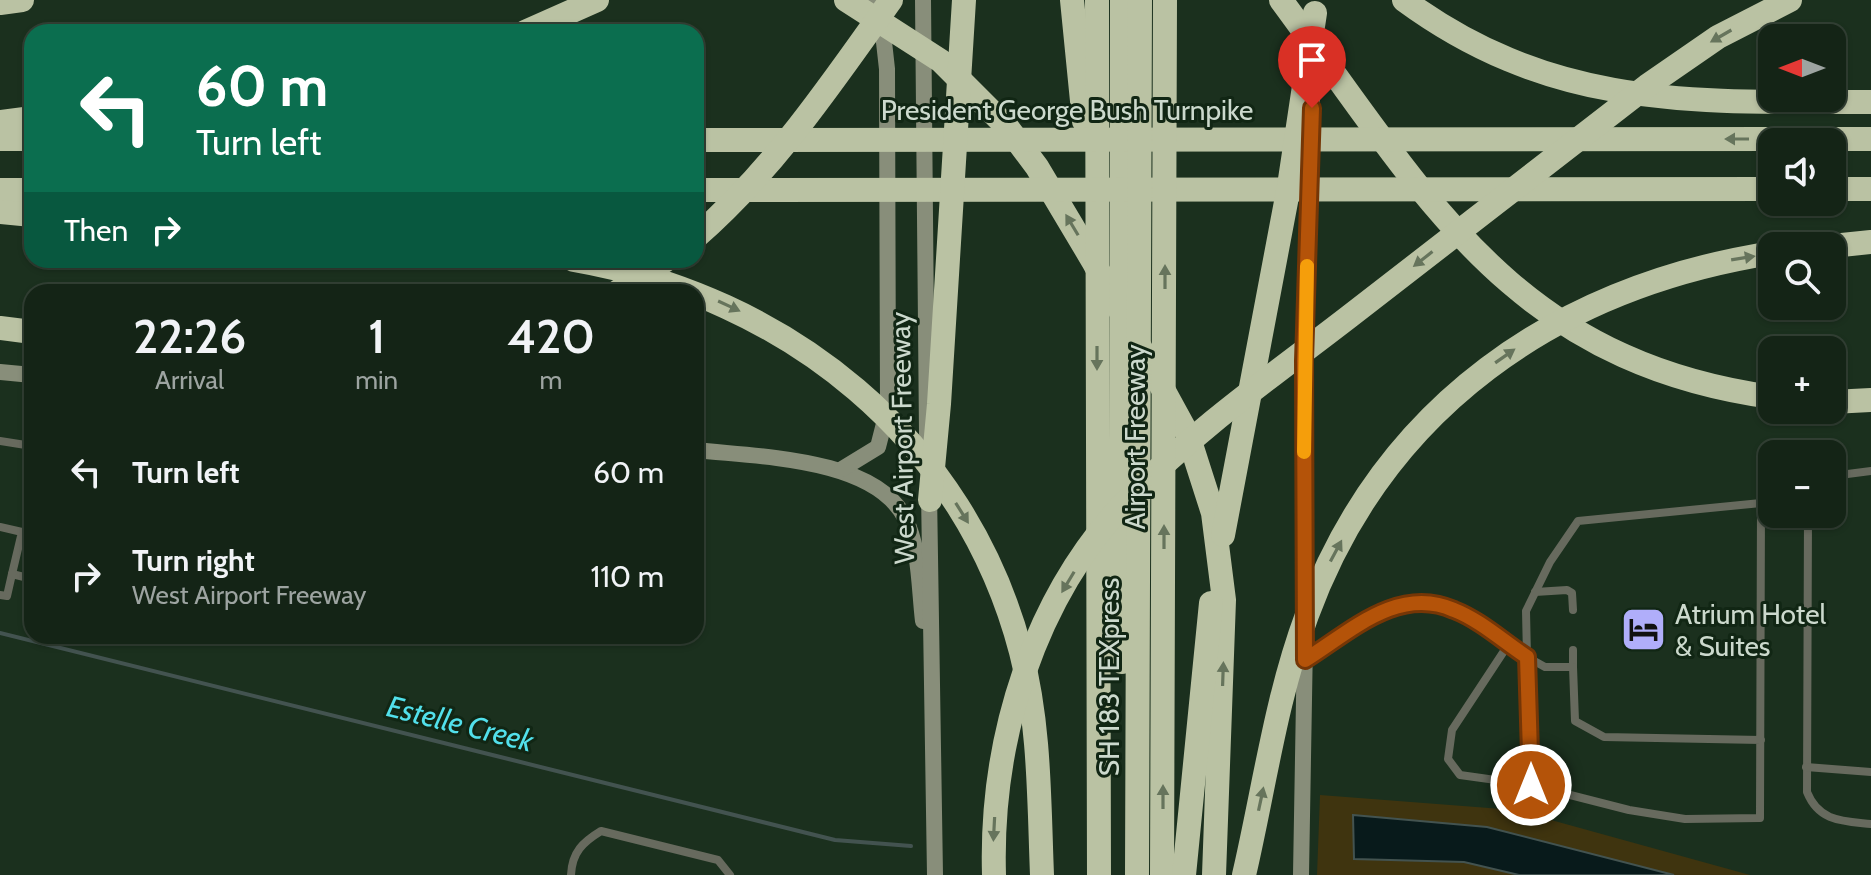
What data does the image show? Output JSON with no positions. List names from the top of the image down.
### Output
{
  "streets": {
    "highway": ["President George Bush Turnpike", "Airport Freeway", "SH 183 TEXpress"],
    "main road": ["West Airport Freeway"]
  },
  "water": ["Estelle Creek"],
  "places": {
    "hotel": ["Atrium Hotel & Suites"]
  },
  "north": "left",
  "page": {
    "map_buttons": ["+", "−"],
    "turn": ["60 m", "Turn left"],
    "then": "Then",
    "eta": [
      "22:26",
      "Arrival",
      "1",
      "min",
      "420",
      "m"
    ],
    "list": [
      {
        "name": "Turn left",
        "value": "60 m"
      },
      {
        "name": "Turn right",
        "note": "West Airport Freeway",
        "value": "110 m"
      }
    ]
  }
}
